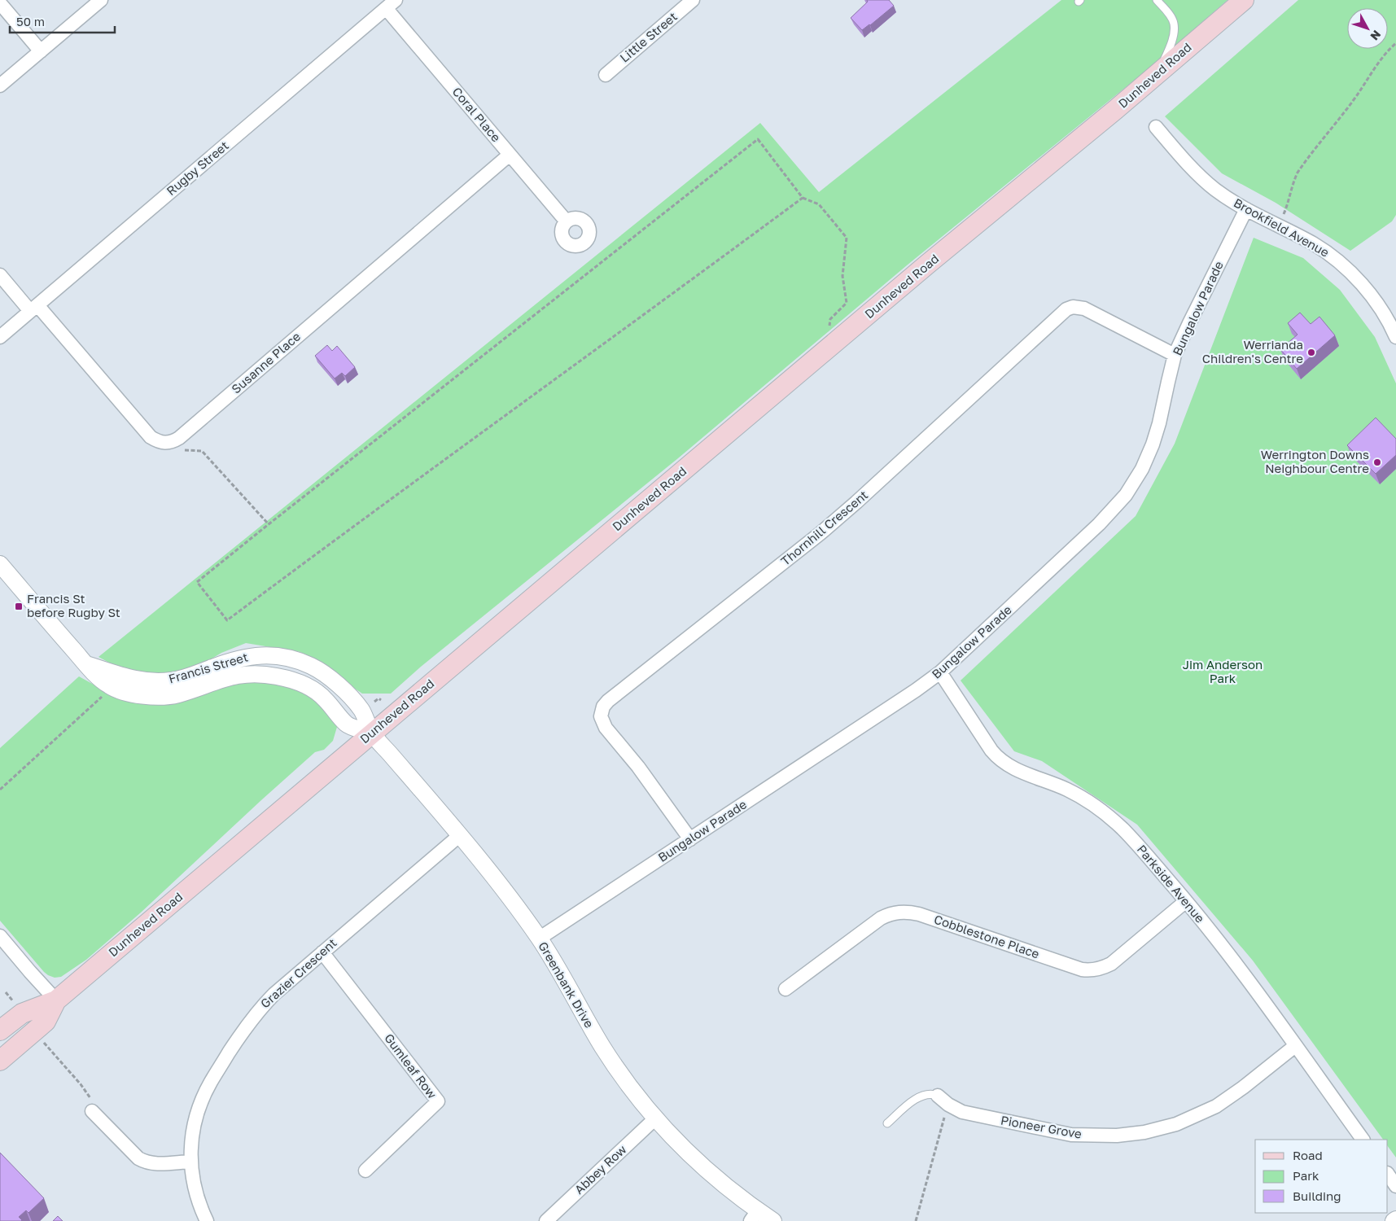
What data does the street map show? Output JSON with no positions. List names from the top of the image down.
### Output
{
  "streets": {
    "main road": ["Dunheved Road"],
    "street": [
      "Little Street",
      "Coral Place",
      "Rugby Street",
      "Brookfield Avenue",
      "Bungalow Parade",
      "Susanne Place",
      "Thornhill Crescent",
      "Francis Street",
      "Parkside Avenue",
      "Cobblestone Place",
      "Grazier Crescent",
      "Greenbank Drive",
      "Gumleaf Row",
      "Pioneer Grove",
      "Abbey Row"
    ]
  },
  "crossings": [
    ["Dunheved Road", "Francis Street"],
    ["Dunheved Road", "Greenbank Drive"],
    ["Coral Place", "Rugby Street"],
    ["Coral Place", "Susanne Place"],
    ["Brookfield Avenue", "Bungalow Parade"],
    ["Bungalow Parade", "Thornhill Crescent"],
    ["Bungalow Parade", "Parkside Avenue"],
    ["Bungalow Parade", "Greenbank Drive"],
    ["Francis Street", "Greenbank Drive"],
    ["Parkside Avenue", "Cobblestone Place"],
    ["Parkside Avenue", "Pioneer Grove"],
    ["Grazier Crescent", "Greenbank Drive"],
    ["Grazier Crescent", "Gumleaf Row"],
    ["Greenbank Drive", "Abbey Row"]
  ],
  "parks": ["Jim Anderson Park"],
  "places": {
    "other": ["Werrianda Children's Centre", "Werrington Downs Neighbour Centre"],
    "transit": ["Francis St before Rugby St"]
  },
  "legend": ["Road", "Park", "Building"],
  "scale_bar": "50 m",
  "north": "bottom right"
}
